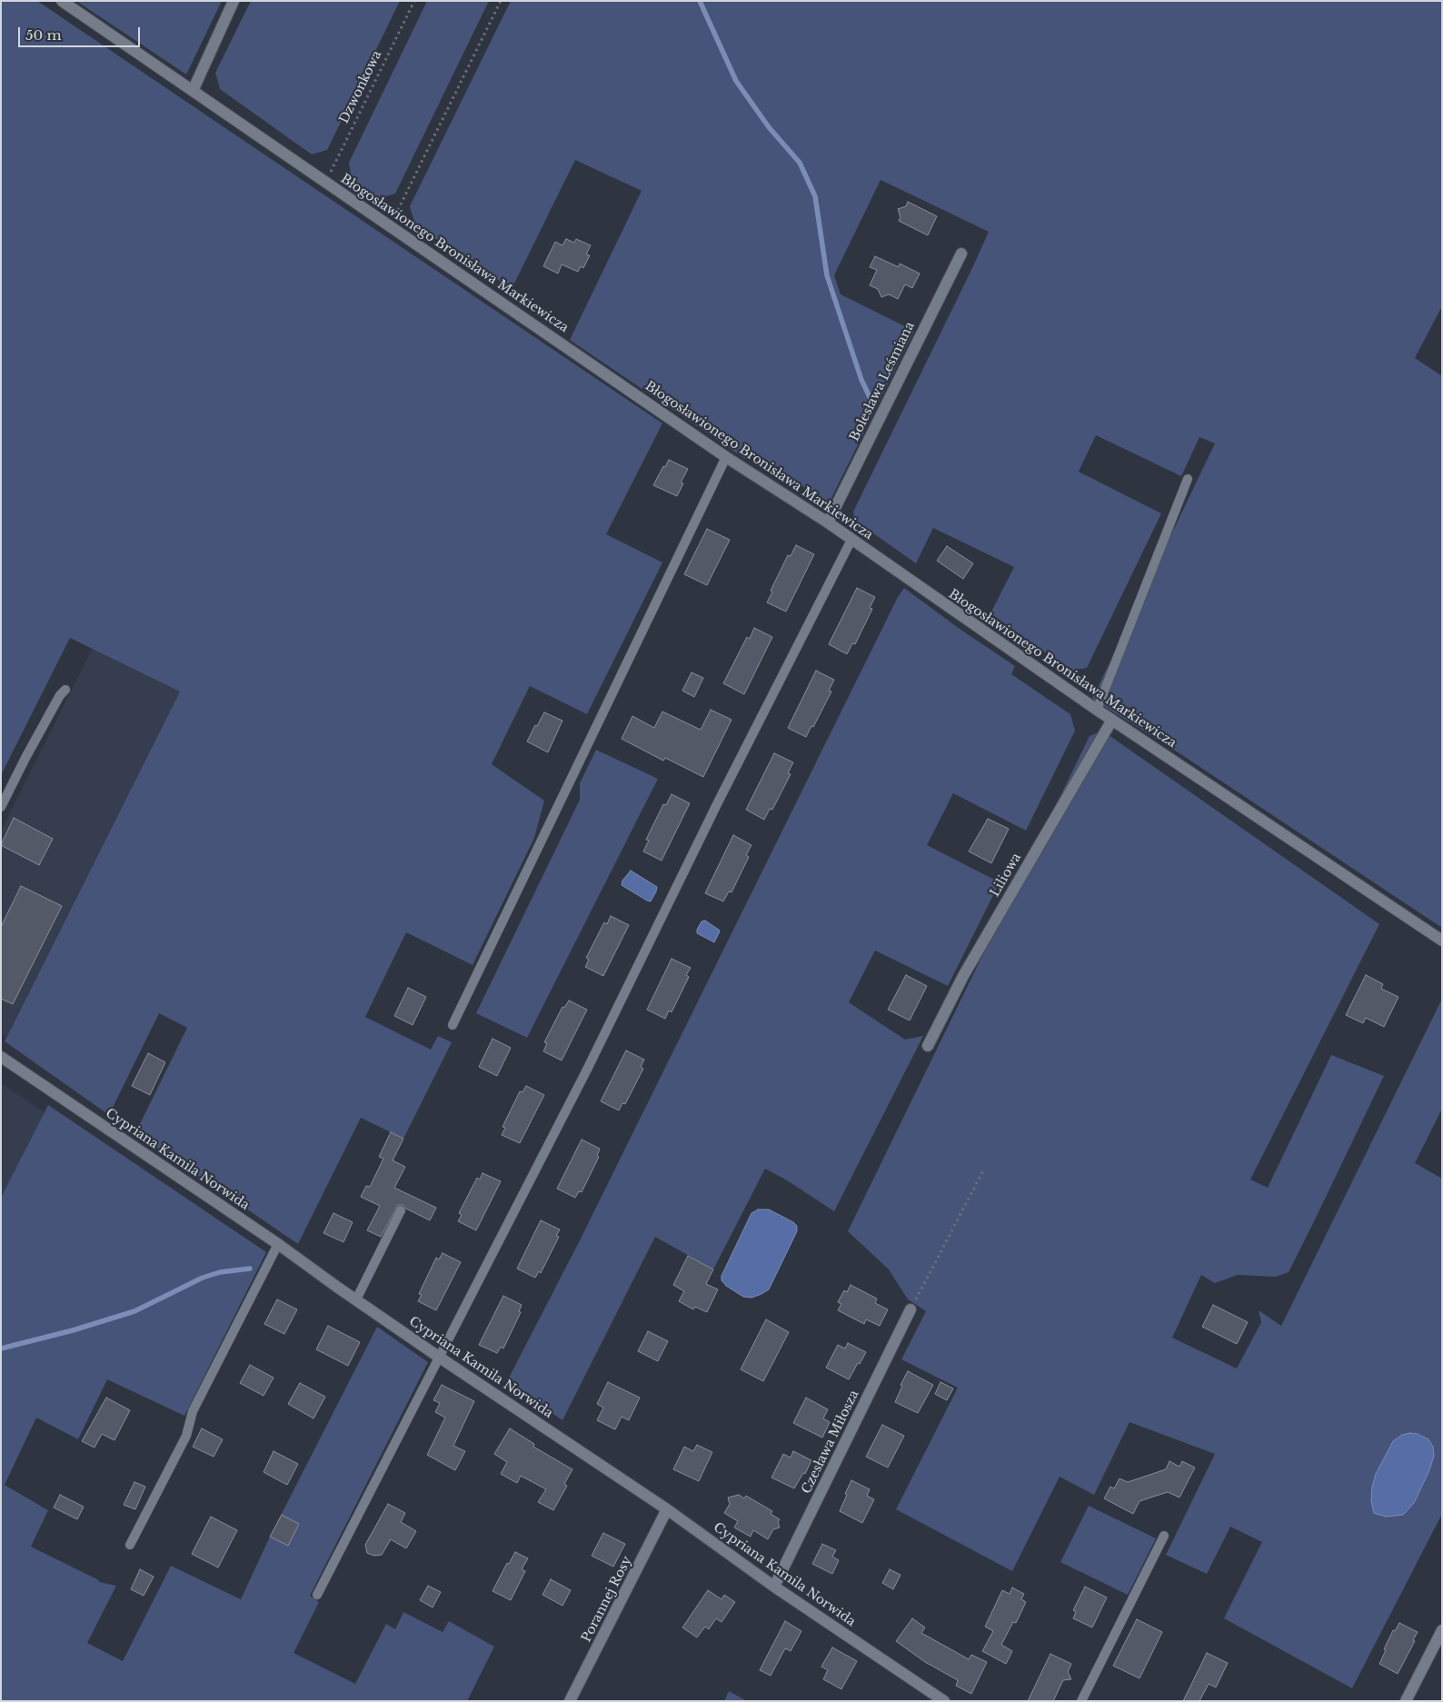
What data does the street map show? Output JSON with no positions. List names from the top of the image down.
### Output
{
  "streets": {
    "street": [
      "Błogosławionego Bronisława Markiewicza",
      "Bolesława Leśmiana",
      "Liliowa",
      "Cypriana Kamila Norwida",
      "Czesława Miłosza",
      "Porannej Rosy"
    ],
    "path": ["Dzwonkowa"]
  },
  "crossings": [
    ["Dzwonkowa", "Błogosławionego Bronisława Markiewicza"],
    ["Błogosławionego Bronisława Markiewicza", "Bolesława Leśmiana"],
    ["Błogosławionego Bronisława Markiewicza", "Liliowa"],
    ["Cypriana Kamila Norwida", "Czesława Miłosza"],
    ["Cypriana Kamila Norwida", "Porannej Rosy"]
  ],
  "scale_bar": "50 m"
}
